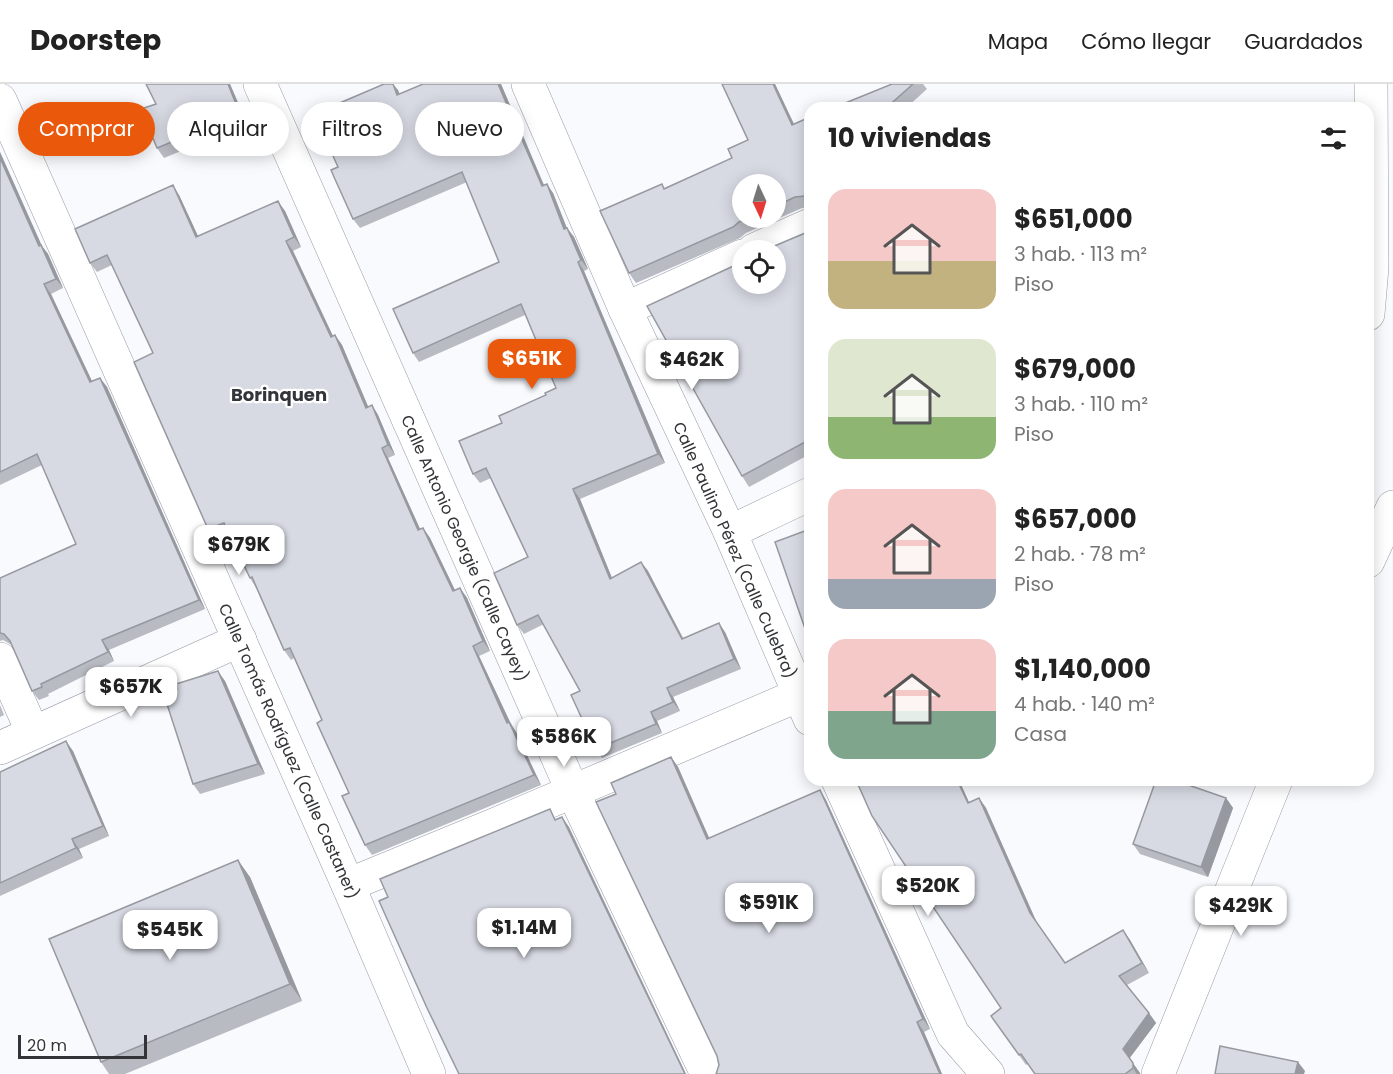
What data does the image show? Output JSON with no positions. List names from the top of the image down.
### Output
{
  "streets": {
    "street": ["Calle Antonio Georgie (Calle Cayey)", "Calle Paulino Pérez (Calle Culebra)", "Calle Tomás Rodríguez (Calle Castaner)"]
  },
  "districts": ["Borinquen"],
  "scale_bar": "20 m",
  "north": "bottom",
  "page": {
    "header": "Doorstep",
    "nav": ["Mapa", "Cómo llegar", "Guardados"],
    "chip": [
      "Comprar",
      "Alquilar",
      "Filtros",
      "Nuevo"
    ],
    "heading": "10 viviendas",
    "list": [
      {
        "name": "$651,000",
        "note": "3 hab. · 113 m² · Piso"
      },
      {
        "name": "$679,000",
        "note": "3 hab. · 110 m² · Piso"
      },
      {
        "name": "$657,000",
        "note": "2 hab. · 78 m² · Piso"
      },
      {
        "name": "$1,140,000",
        "note": "4 hab. · 140 m² · Casa"
      }
    ],
    "price": [
      "$651K",
      "$462K",
      "$679K",
      "$657K",
      "$586K",
      "$520K",
      "$591K",
      "$429K",
      "$1.14M",
      "$545K"
    ],
    "scale": "20 m"
  }
}
